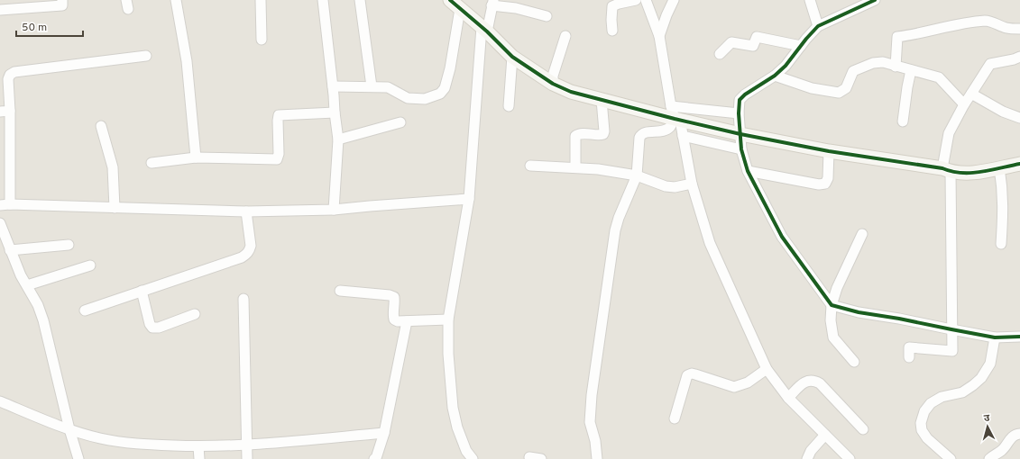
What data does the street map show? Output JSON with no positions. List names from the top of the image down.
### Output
{
  "scale_bar": "50 m",
  "north": "top"
}
